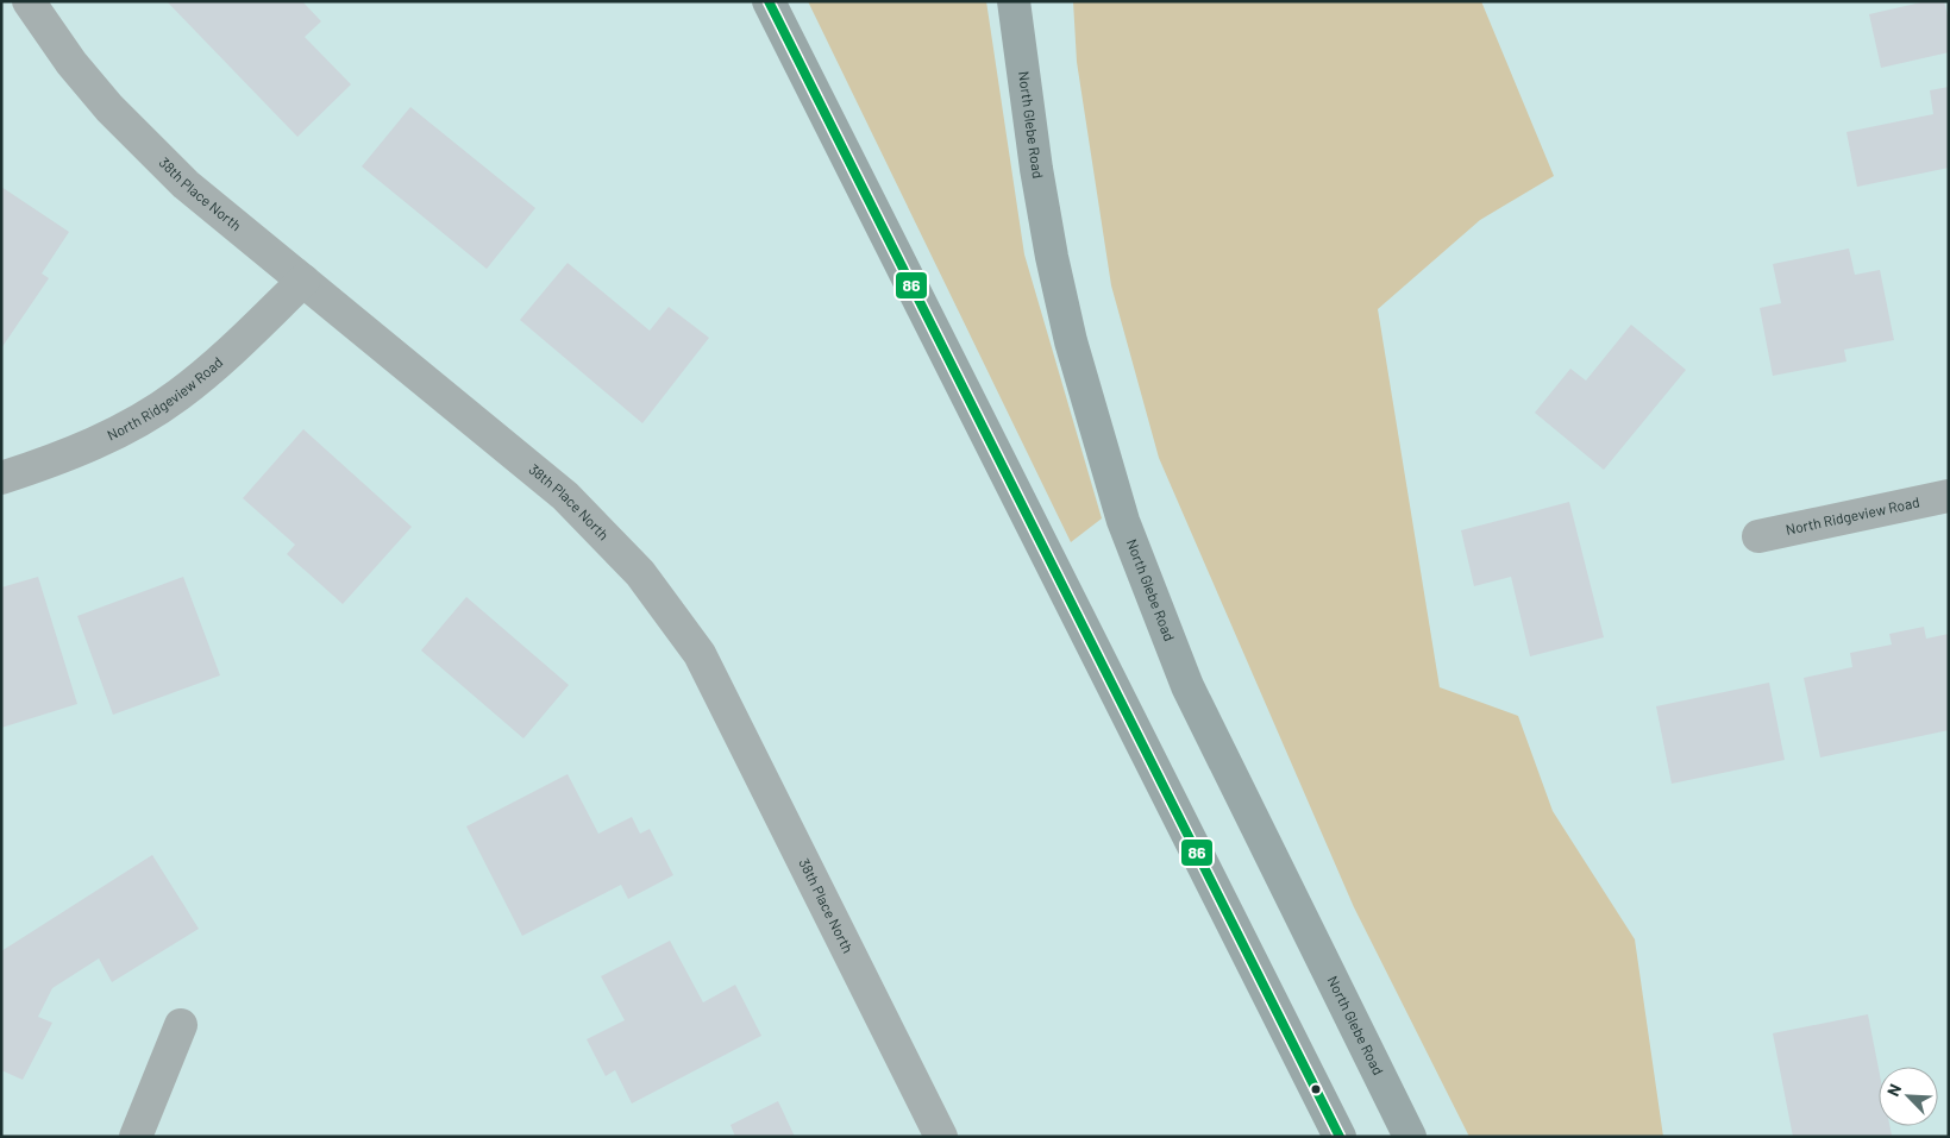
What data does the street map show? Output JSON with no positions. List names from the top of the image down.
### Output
{
  "streets": {
    "main road": ["North Glebe Road"],
    "street": ["38th Place North", "North Ridgeview Road"]
  },
  "crossings": [
    ["38th Place North", "North Ridgeview Road"]
  ],
  "lines": ["transit line 86"],
  "north": "top left"
}
